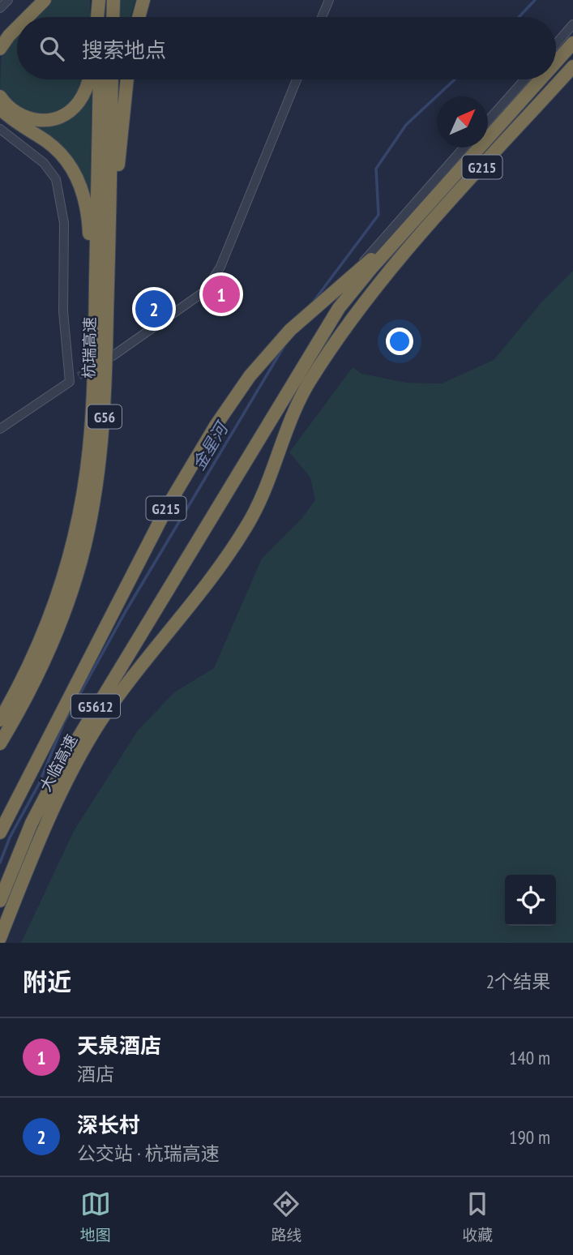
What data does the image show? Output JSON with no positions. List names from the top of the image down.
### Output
{
  "streets": {
    "highway": [
      "G215",
      "杭瑞高速",
      "G56",
      "G5612",
      "大临高速"
    ]
  },
  "crossings": [
    ["G215", "大临高速"]
  ],
  "water": ["金星河"],
  "north": "top right",
  "page": {
    "search": "搜索地点",
    "pins": ["1", "2"],
    "heading": ["附近", "2个结果"],
    "list": [
      {
        "mark": "1",
        "name": "天泉酒店",
        "note": "酒店",
        "value": "140 m"
      },
      {
        "mark": "2",
        "name": "深长村",
        "note": "公交站 · 杭瑞高速",
        "value": "190 m"
      }
    ],
    "nav": ["地图", "路线", "收藏"]
  }
}
